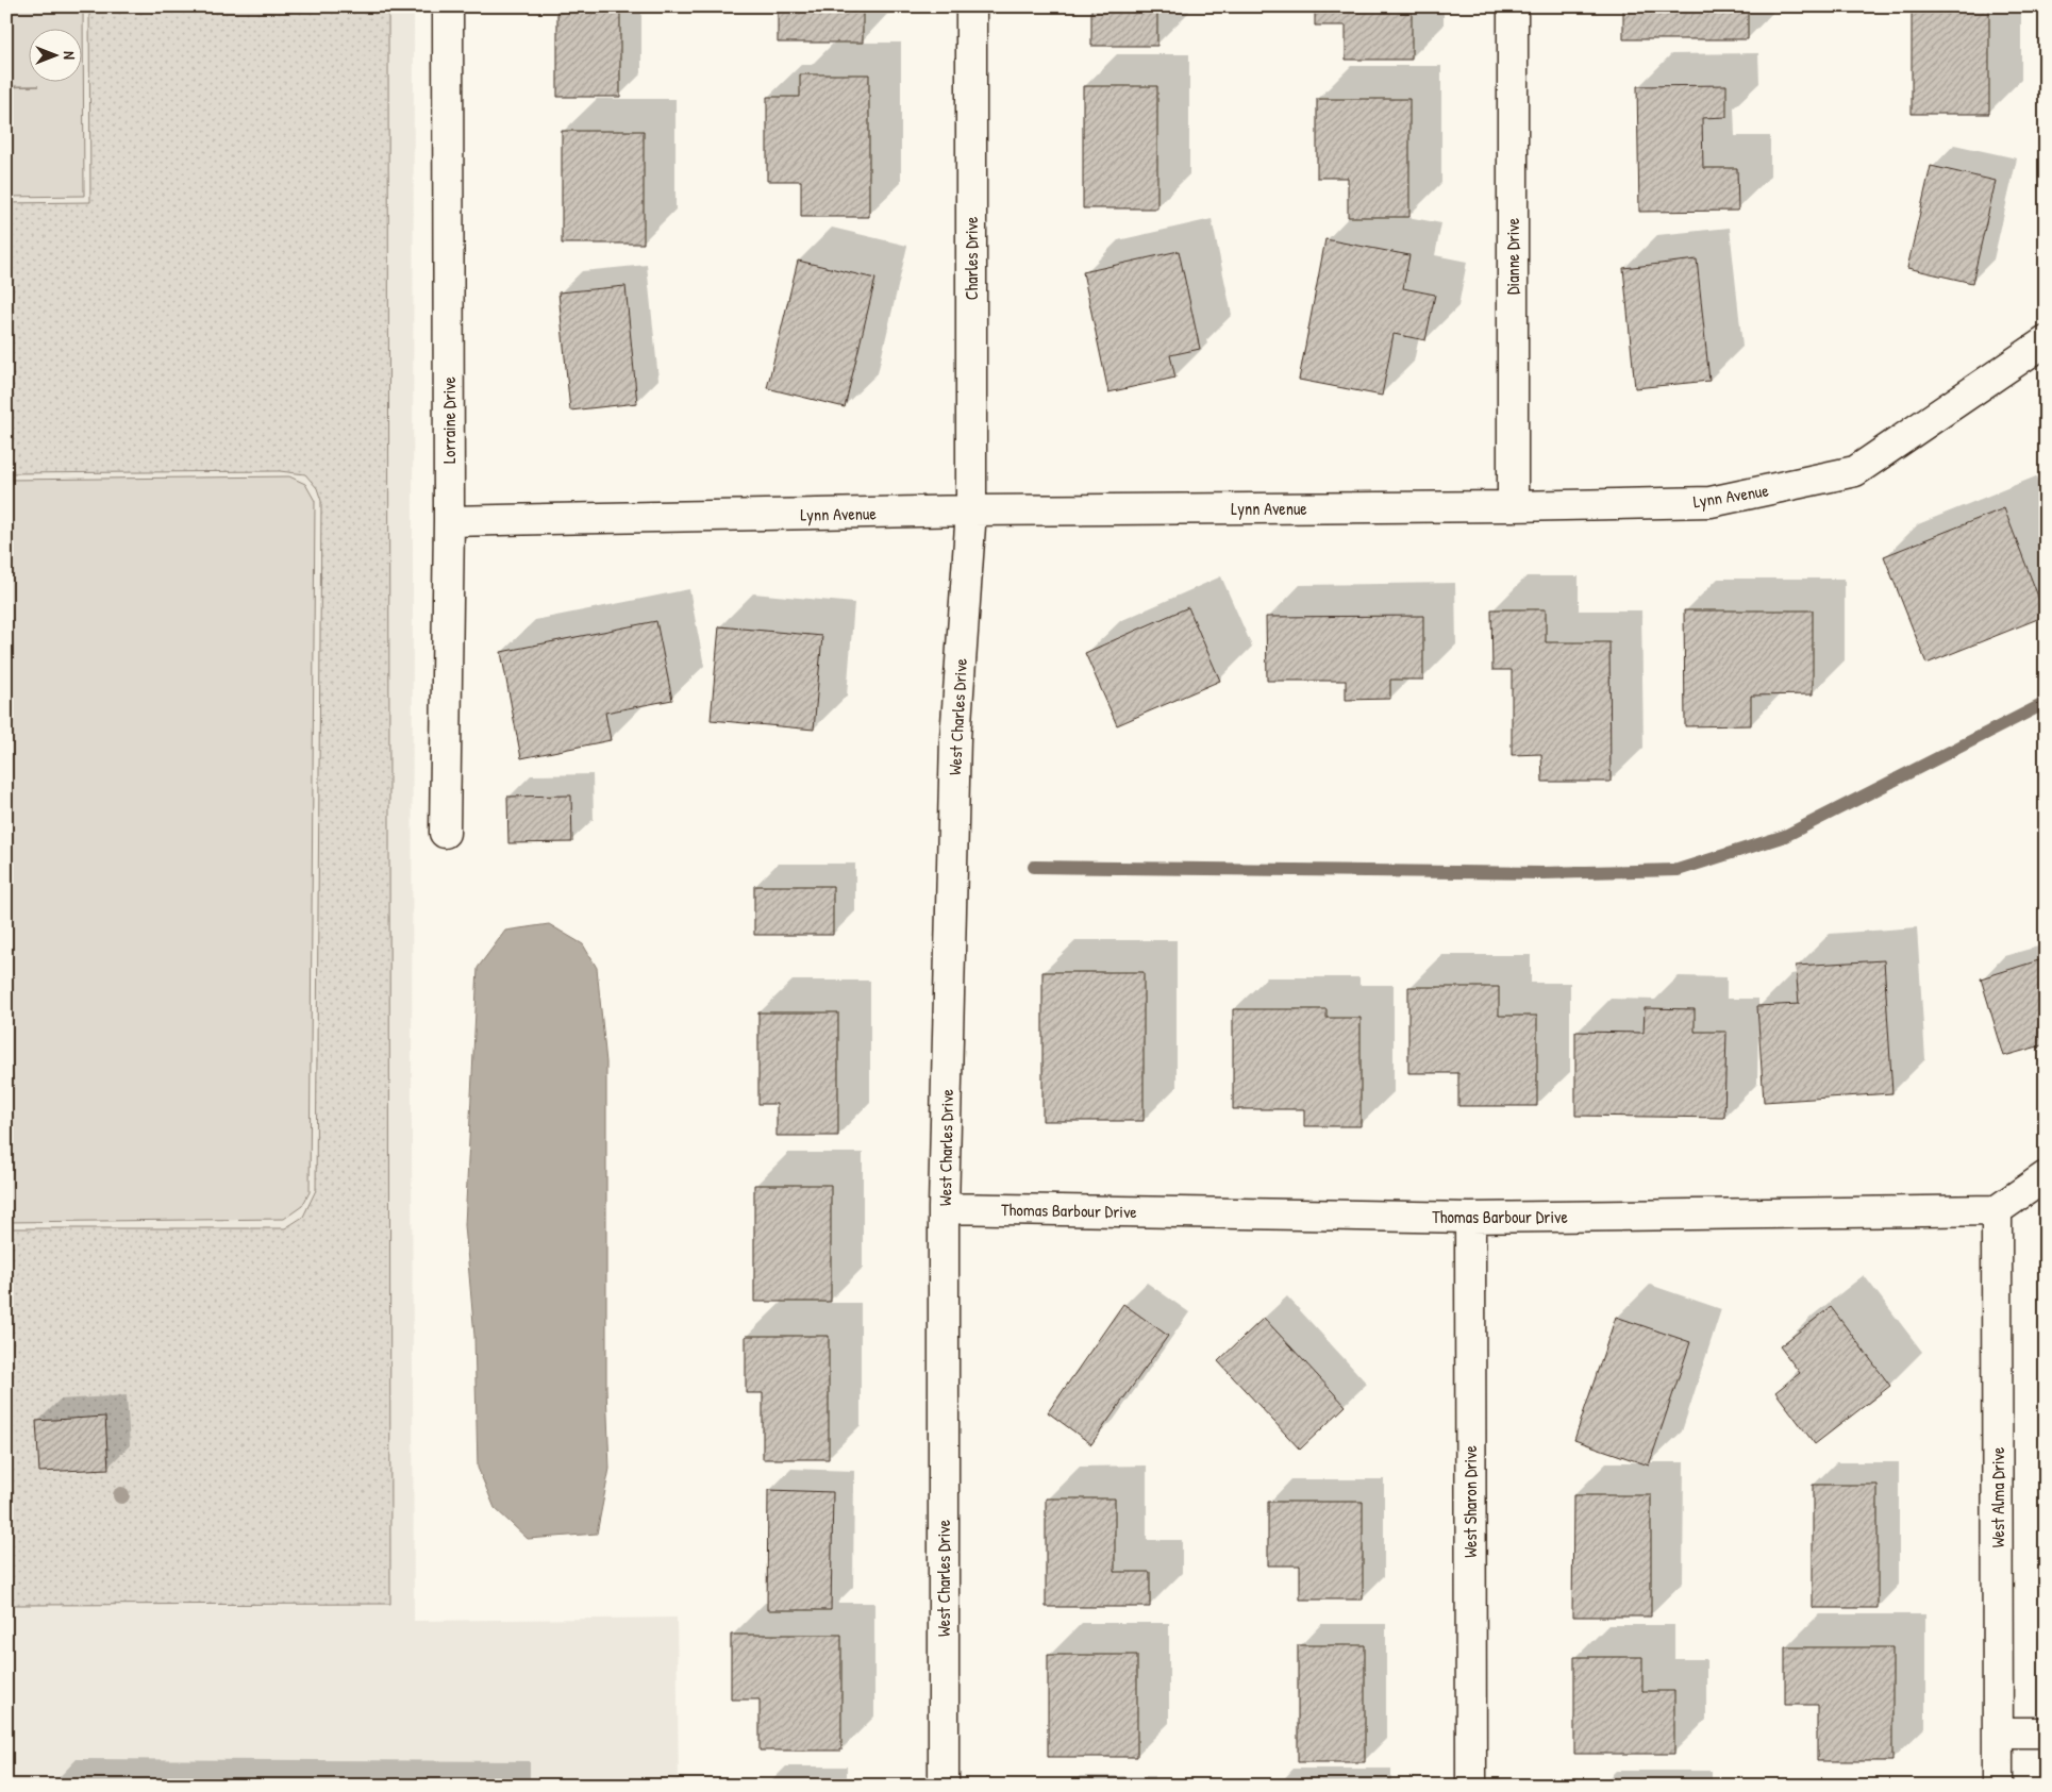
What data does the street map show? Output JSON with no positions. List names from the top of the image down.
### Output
{
  "streets": {
    "street": [
      "Dianne Drive",
      "Charles Drive",
      "Lorraine Drive",
      "Lynn Avenue",
      "West Charles Drive",
      "Thomas Barbour Drive",
      "West Alma Drive",
      "West Sharon Drive"
    ]
  },
  "crossings": [
    ["Dianne Drive", "Lynn Avenue"],
    ["Charles Drive", "Lynn Avenue"],
    ["Charles Drive", "West Charles Drive"],
    ["Lorraine Drive", "Lynn Avenue"],
    ["Lynn Avenue", "West Charles Drive"],
    ["West Charles Drive", "Thomas Barbour Drive"],
    ["Thomas Barbour Drive", "West Alma Drive"],
    ["Thomas Barbour Drive", "West Sharon Drive"]
  ],
  "north": "right"
}
